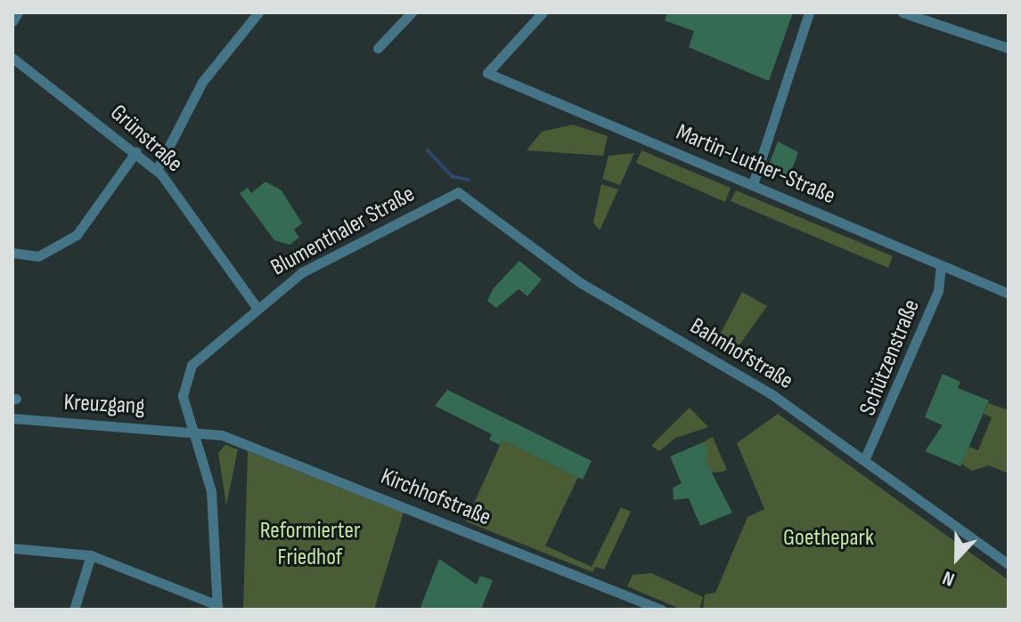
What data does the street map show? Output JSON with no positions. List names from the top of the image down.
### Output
{
  "streets": {
    "street": [
      "Grünstraße",
      "Martin-Luther-Straße",
      "Blumenthaler Straße",
      "Bahnhofstraße",
      "Schützenstraße",
      "Kreuzgang",
      "Kirchhofstraße"
    ]
  },
  "crossings": [
    ["Grünstraße", "Blumenthaler Straße"],
    ["Martin-Luther-Straße", "Schützenstraße"],
    ["Blumenthaler Straße", "Bahnhofstraße"],
    ["Blumenthaler Straße", "Kreuzgang"],
    ["Blumenthaler Straße", "Kirchhofstraße"],
    ["Bahnhofstraße", "Schützenstraße"],
    ["Kreuzgang", "Kirchhofstraße"]
  ],
  "parks": ["Reformierter Friedhof", "Goethepark"],
  "north": "bottom"
}
